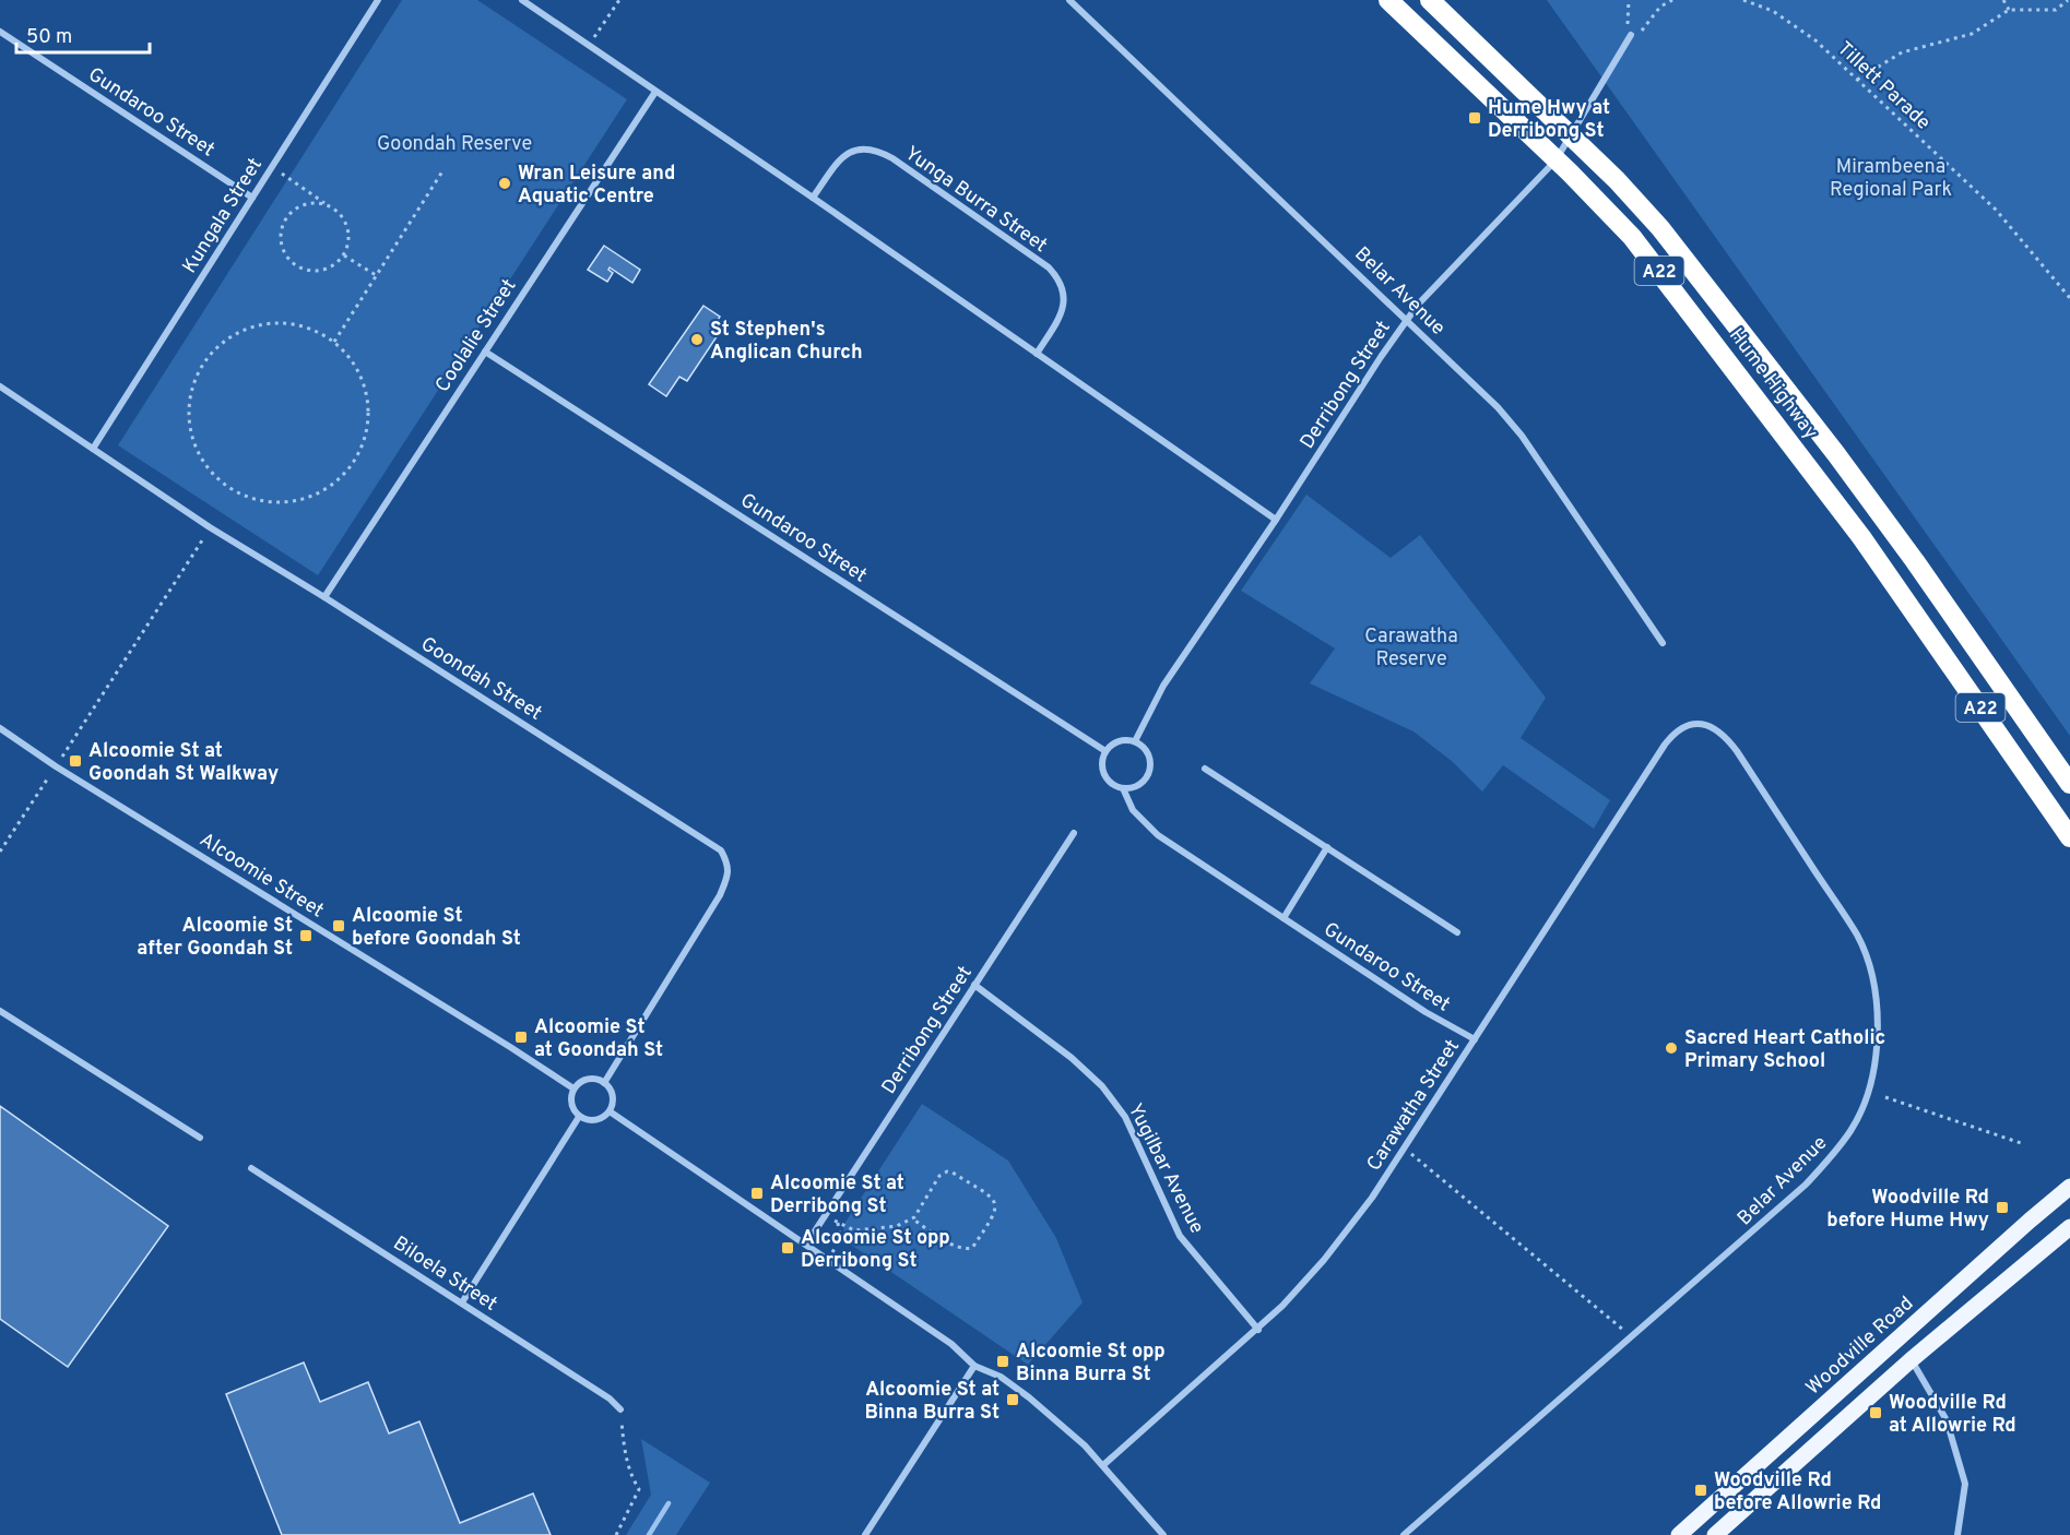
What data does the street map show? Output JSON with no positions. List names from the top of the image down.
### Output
{
  "streets": {
    "highway": ["A22", "Hume Highway"],
    "main road": ["Woodville Road"],
    "street": [
      "Gundaroo Street",
      "Yunga Burra Street",
      "Kungala Street",
      "Belar Avenue",
      "Coolalie Street",
      "Derribong Street",
      "Goondah Street",
      "Alcoomie Street",
      "Carawatha Street",
      "Yugilbar Avenue",
      "Biloela Street"
    ],
    "path": ["Tillett Parade"]
  },
  "crossings": [
    ["Gundaroo Street", "Kungala Street"],
    ["Gundaroo Street", "Coolalie Street"],
    ["Gundaroo Street", "Derribong Street"],
    ["Gundaroo Street", "Carawatha Street"],
    ["Kungala Street", "Goondah Street"],
    ["Belar Avenue", "Derribong Street"],
    ["Belar Avenue", "Carawatha Street"],
    ["Coolalie Street", "Goondah Street"],
    ["Hume Highway", "Derribong Street"],
    ["Derribong Street", "Yugilbar Avenue"],
    ["Goondah Street", "Alcoomie Street"],
    ["Carawatha Street", "Yugilbar Avenue"]
  ],
  "parks": ["Goondah Reserve", "Mirambeena Regional Park", "Carawatha Reserve"],
  "places": {
    "transit": [
      "Hume Hwy at Derribong St",
      "Alcoomie St at Goondah St Walkway",
      "Alcoomie St before Goondah St",
      "Alcoomie St after Goondah St",
      "Alcoomie St at Goondah St",
      "Alcoomie St at Derribong St",
      "Woodville Rd before Hume Hwy",
      "Alcoomie St opp Derribong St",
      "Alcoomie St opp Binna Burra St",
      "Alcoomie St at Binna Burra St",
      "Woodville Rd at Allowrie Rd",
      "Woodville Rd before Allowrie Rd"
    ],
    "other": ["Wran Leisure and Aquatic Centre", "St Stephen's Anglican Church", "Sacred Heart Catholic Primary School"]
  },
  "scale_bar": "50 m"
}
